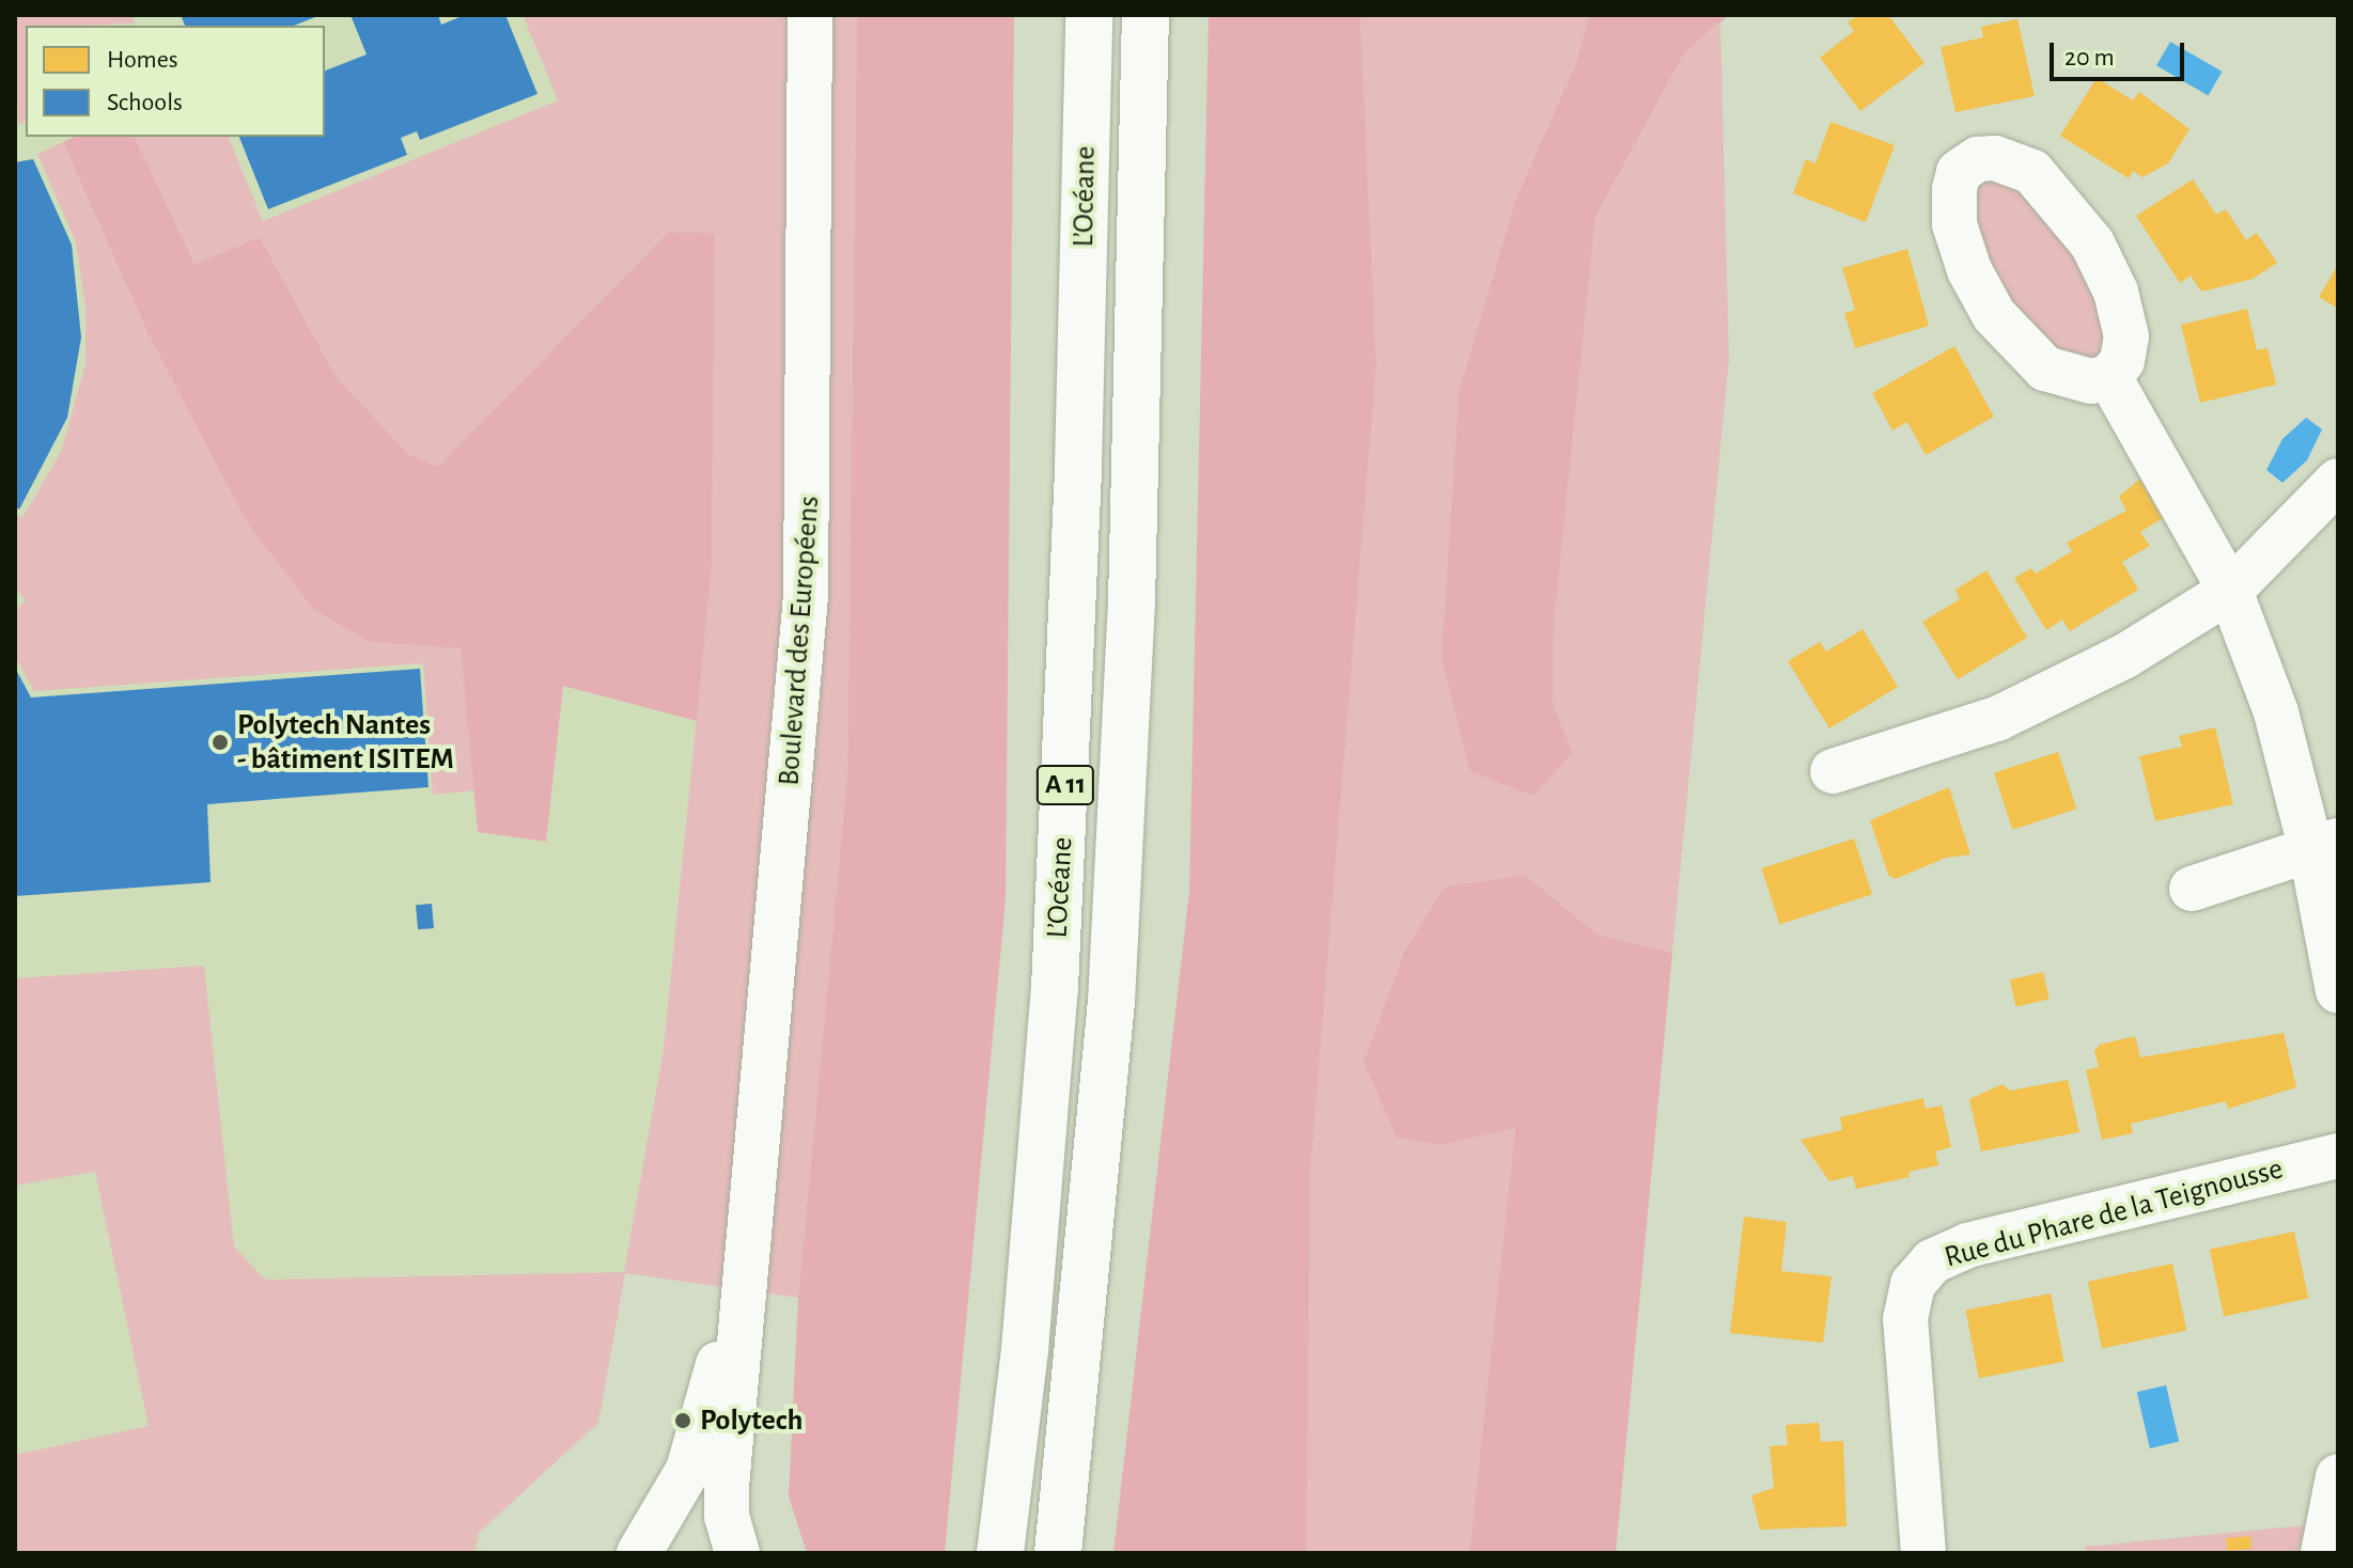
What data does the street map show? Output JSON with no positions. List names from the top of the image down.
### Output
{
  "streets": {
    "highway": ["L’Océane", "A 11"],
    "street": ["Boulevard des Européens", "Rue du Phare de la Teignousse"]
  },
  "places": ["Polytech Nantes - bâtiment ISITEM", "Polytech"],
  "legend": ["Homes", "Schools"],
  "scale_bar": "20 m"
}
